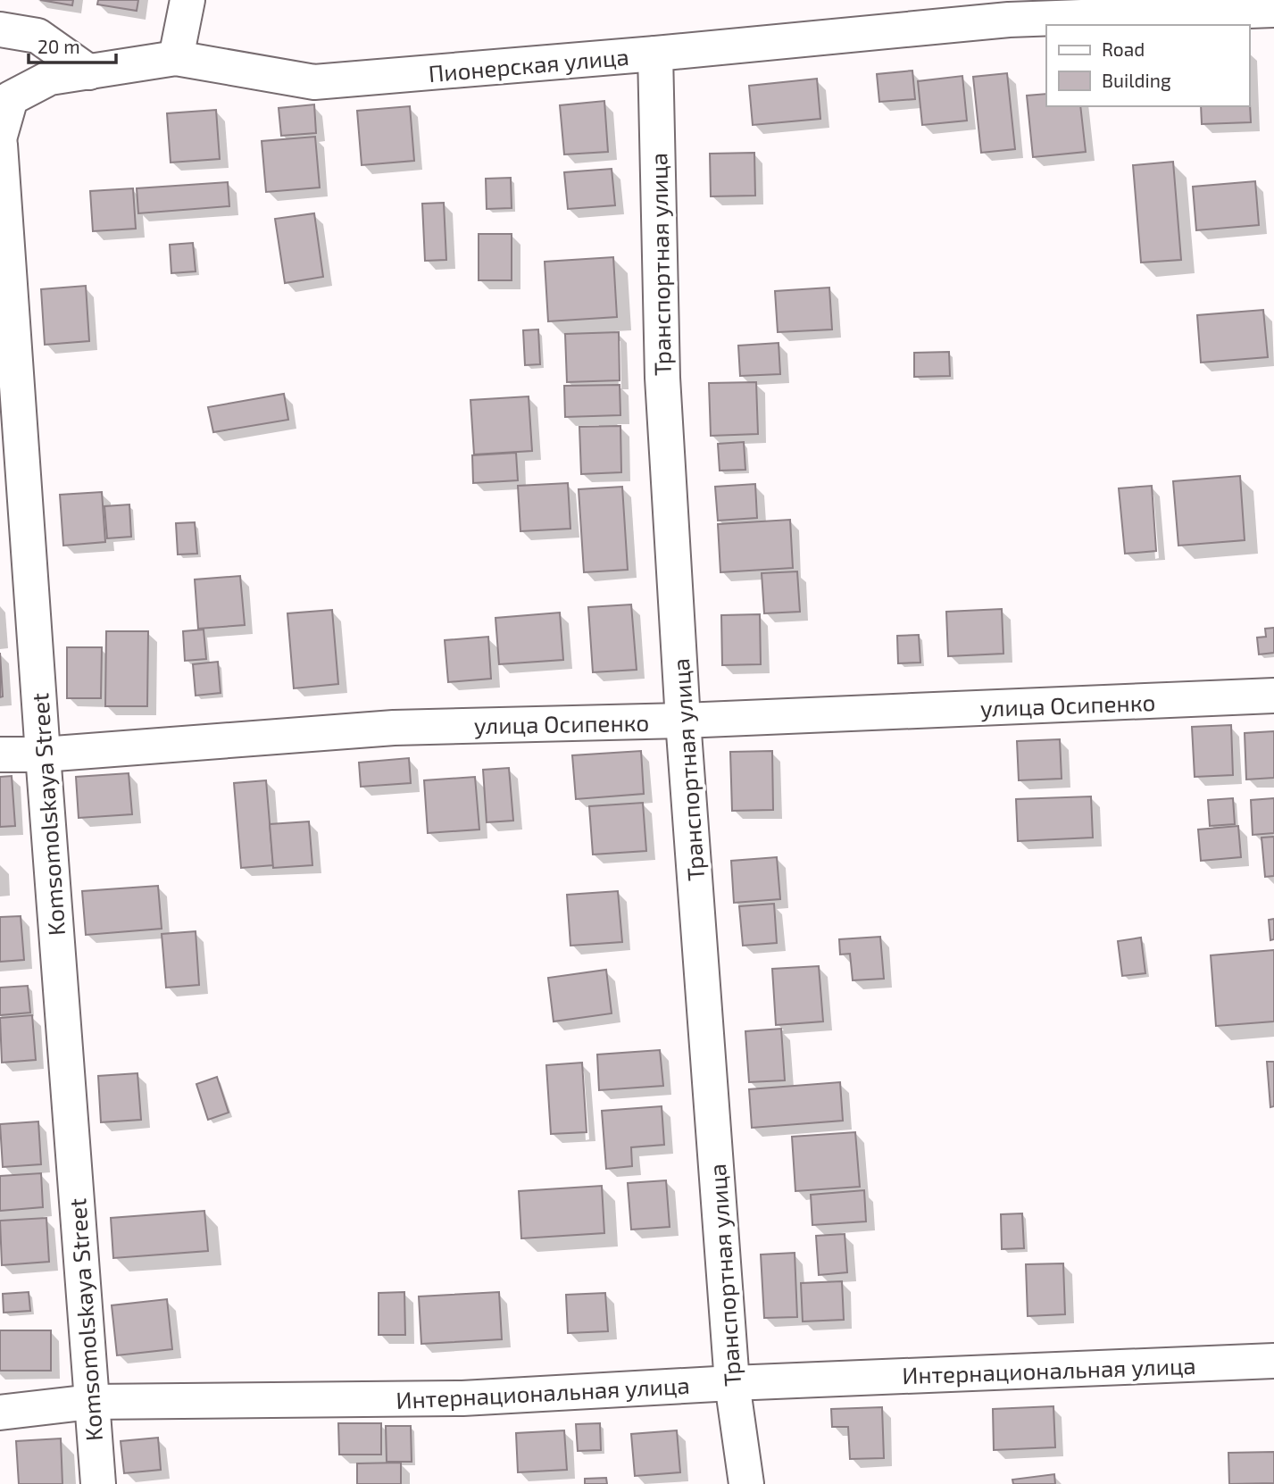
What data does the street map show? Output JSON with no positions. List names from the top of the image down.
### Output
{
  "streets": {
    "street": [
      "Пионерская улица",
      "Транспортная улица",
      "улица Осипенко",
      "Komsomolskaya Street",
      "Интернациональная улица"
    ]
  },
  "crossings": [
    ["Пионерская улица", "Транспортная улица"],
    ["Транспортная улица", "улица Осипенко"],
    ["Транспортная улица", "Интернациональная улица"],
    ["улица Осипенко", "Komsomolskaya Street"],
    ["Komsomolskaya Street", "Интернациональная улица"]
  ],
  "legend": ["Road", "Building"],
  "scale_bar": "20 m"
}
